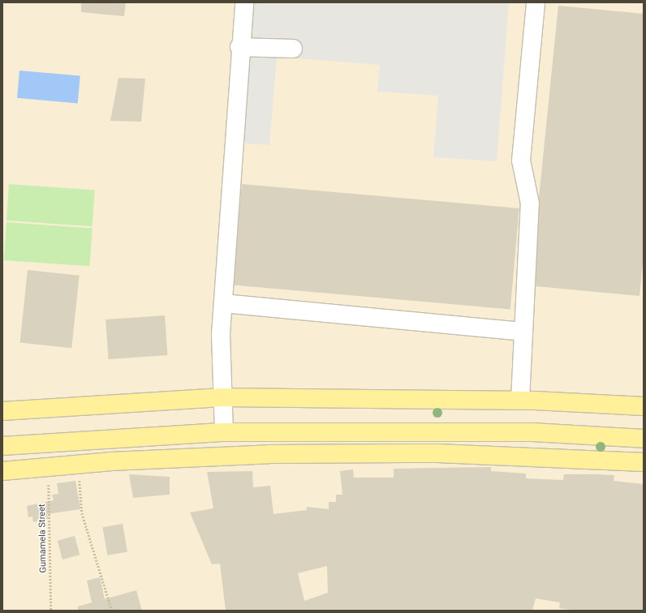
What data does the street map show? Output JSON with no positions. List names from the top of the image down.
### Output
{
  "streets": {
    "path": ["Gumamela Street"]
  }
}
